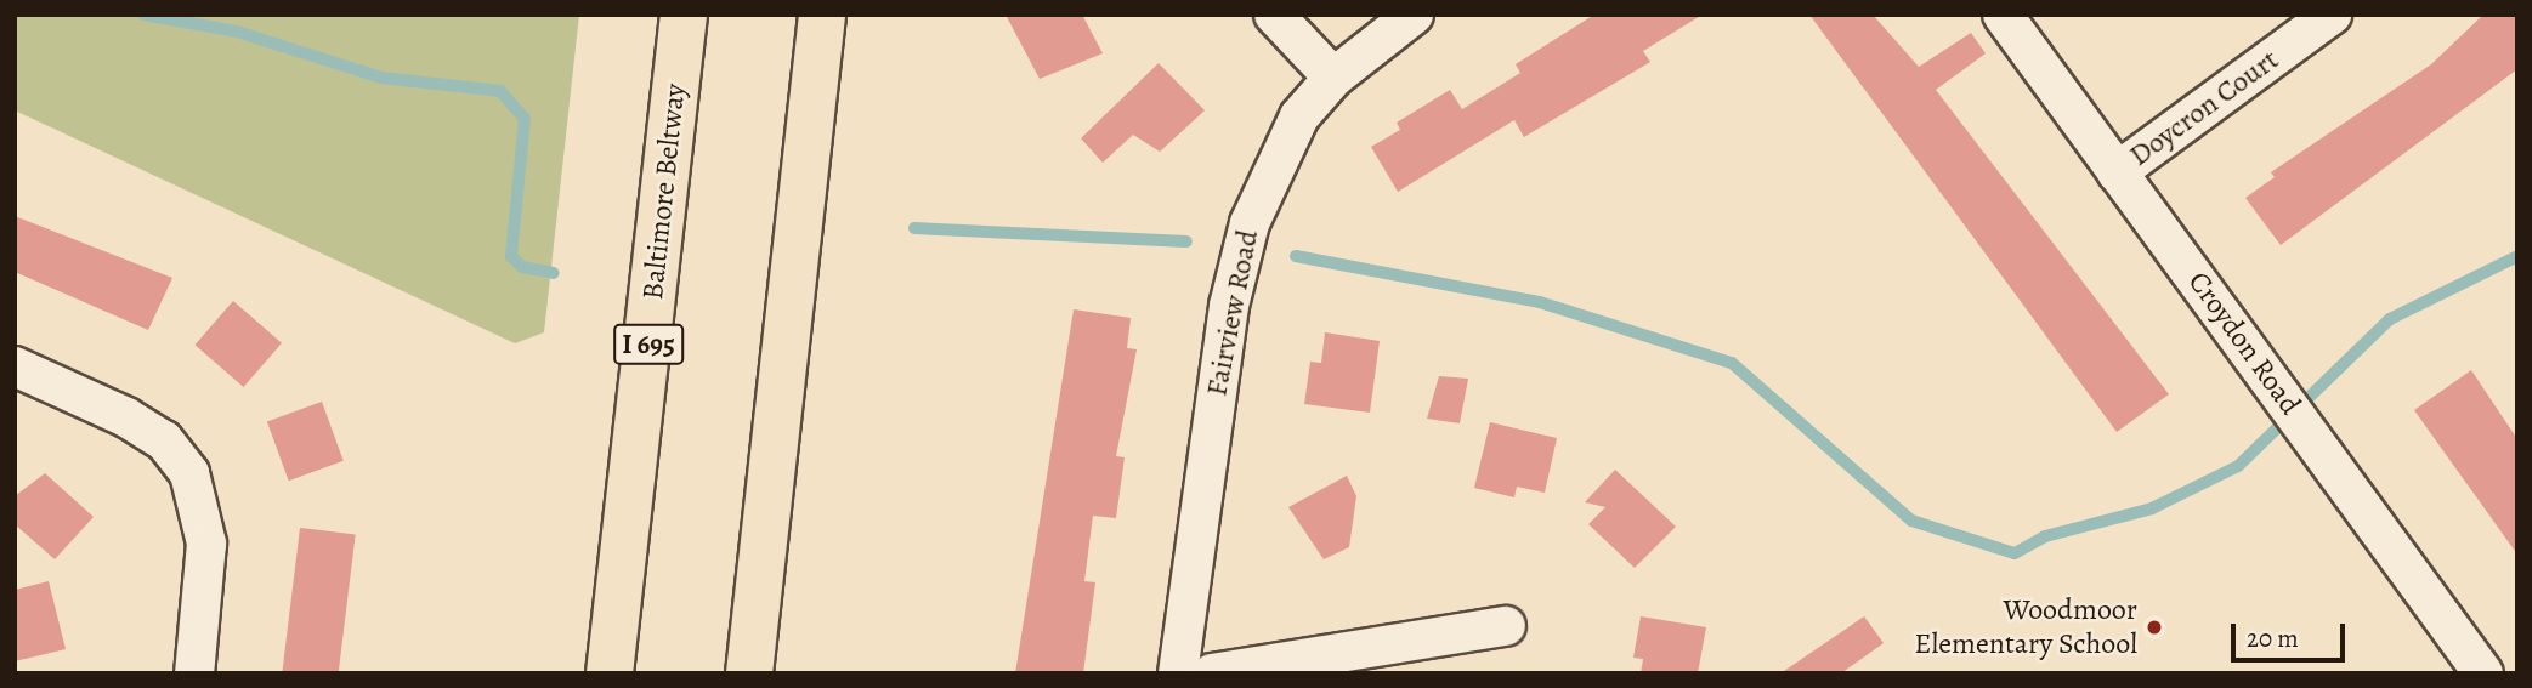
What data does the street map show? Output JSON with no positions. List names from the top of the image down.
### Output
{
  "streets": {
    "highway": ["Baltimore Beltway", "I 695"],
    "street": ["Doycron Court", "Fairview Road", "Croydon Road"]
  },
  "crossings": [
    ["Doycron Court", "Croydon Road"]
  ],
  "places": ["Woodmoor Elementary School"],
  "scale_bar": "20 m"
}
